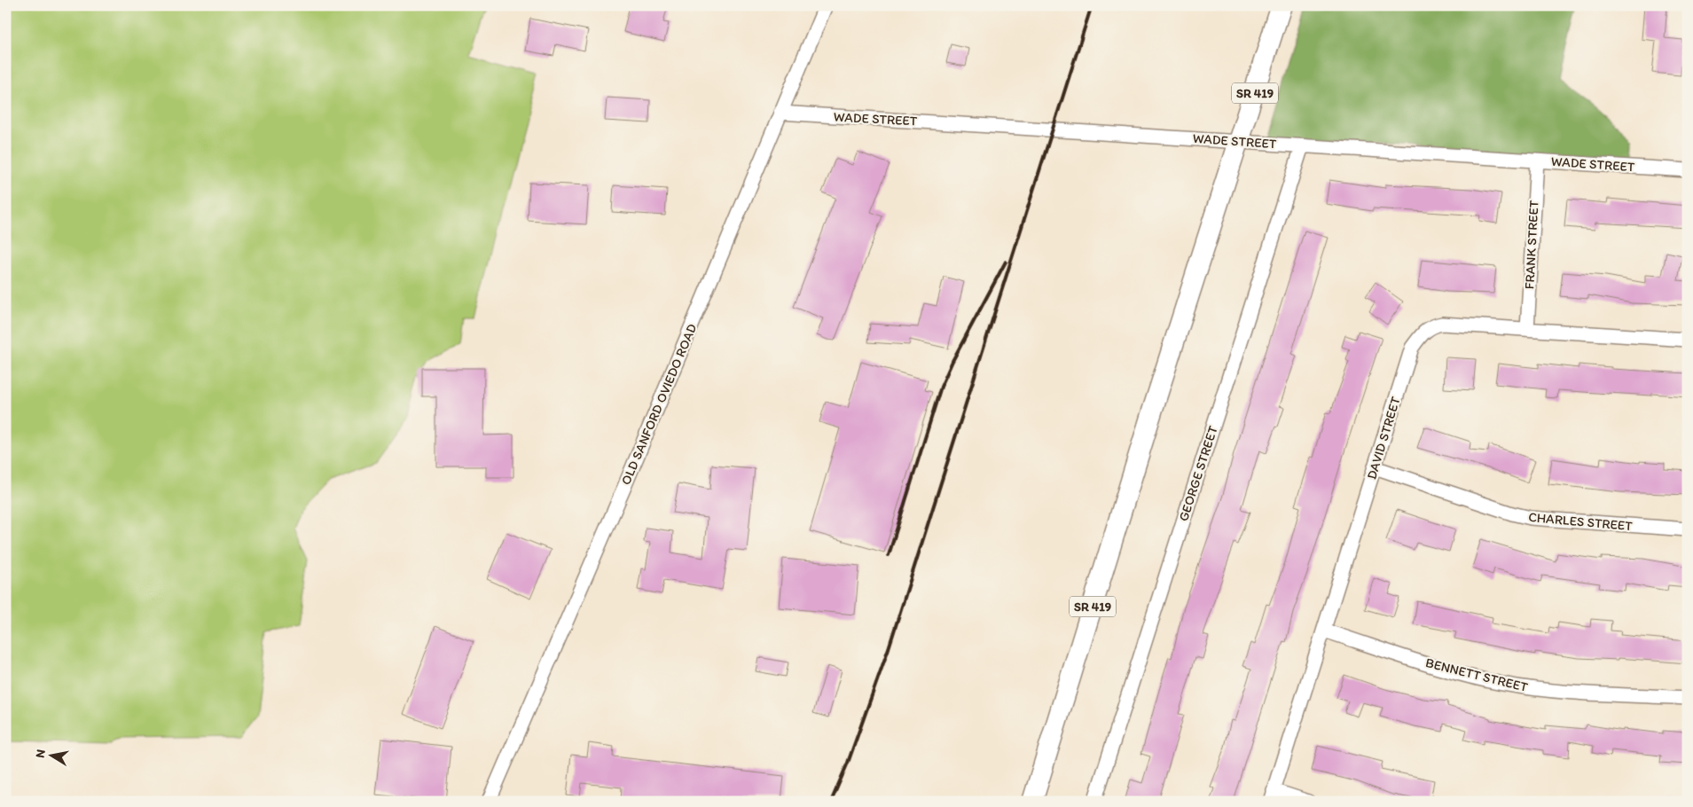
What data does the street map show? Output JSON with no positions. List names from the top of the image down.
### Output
{
  "streets": {
    "main road": ["SR 419"],
    "street": [
      "WADE STREET",
      "FRANK STREET",
      "OLD SANFORD OVIEDO ROAD",
      "DAVID STREET",
      "GEORGE STREET",
      "CHARLES STREET",
      "BENNETT STREET"
    ]
  },
  "crossings": [
    ["SR 419", "WADE STREET"],
    ["WADE STREET", "FRANK STREET"],
    ["WADE STREET", "OLD SANFORD OVIEDO ROAD"],
    ["WADE STREET", "GEORGE STREET"],
    ["FRANK STREET", "DAVID STREET"],
    ["DAVID STREET", "CHARLES STREET"],
    ["DAVID STREET", "BENNETT STREET"]
  ],
  "north": "left"
}
